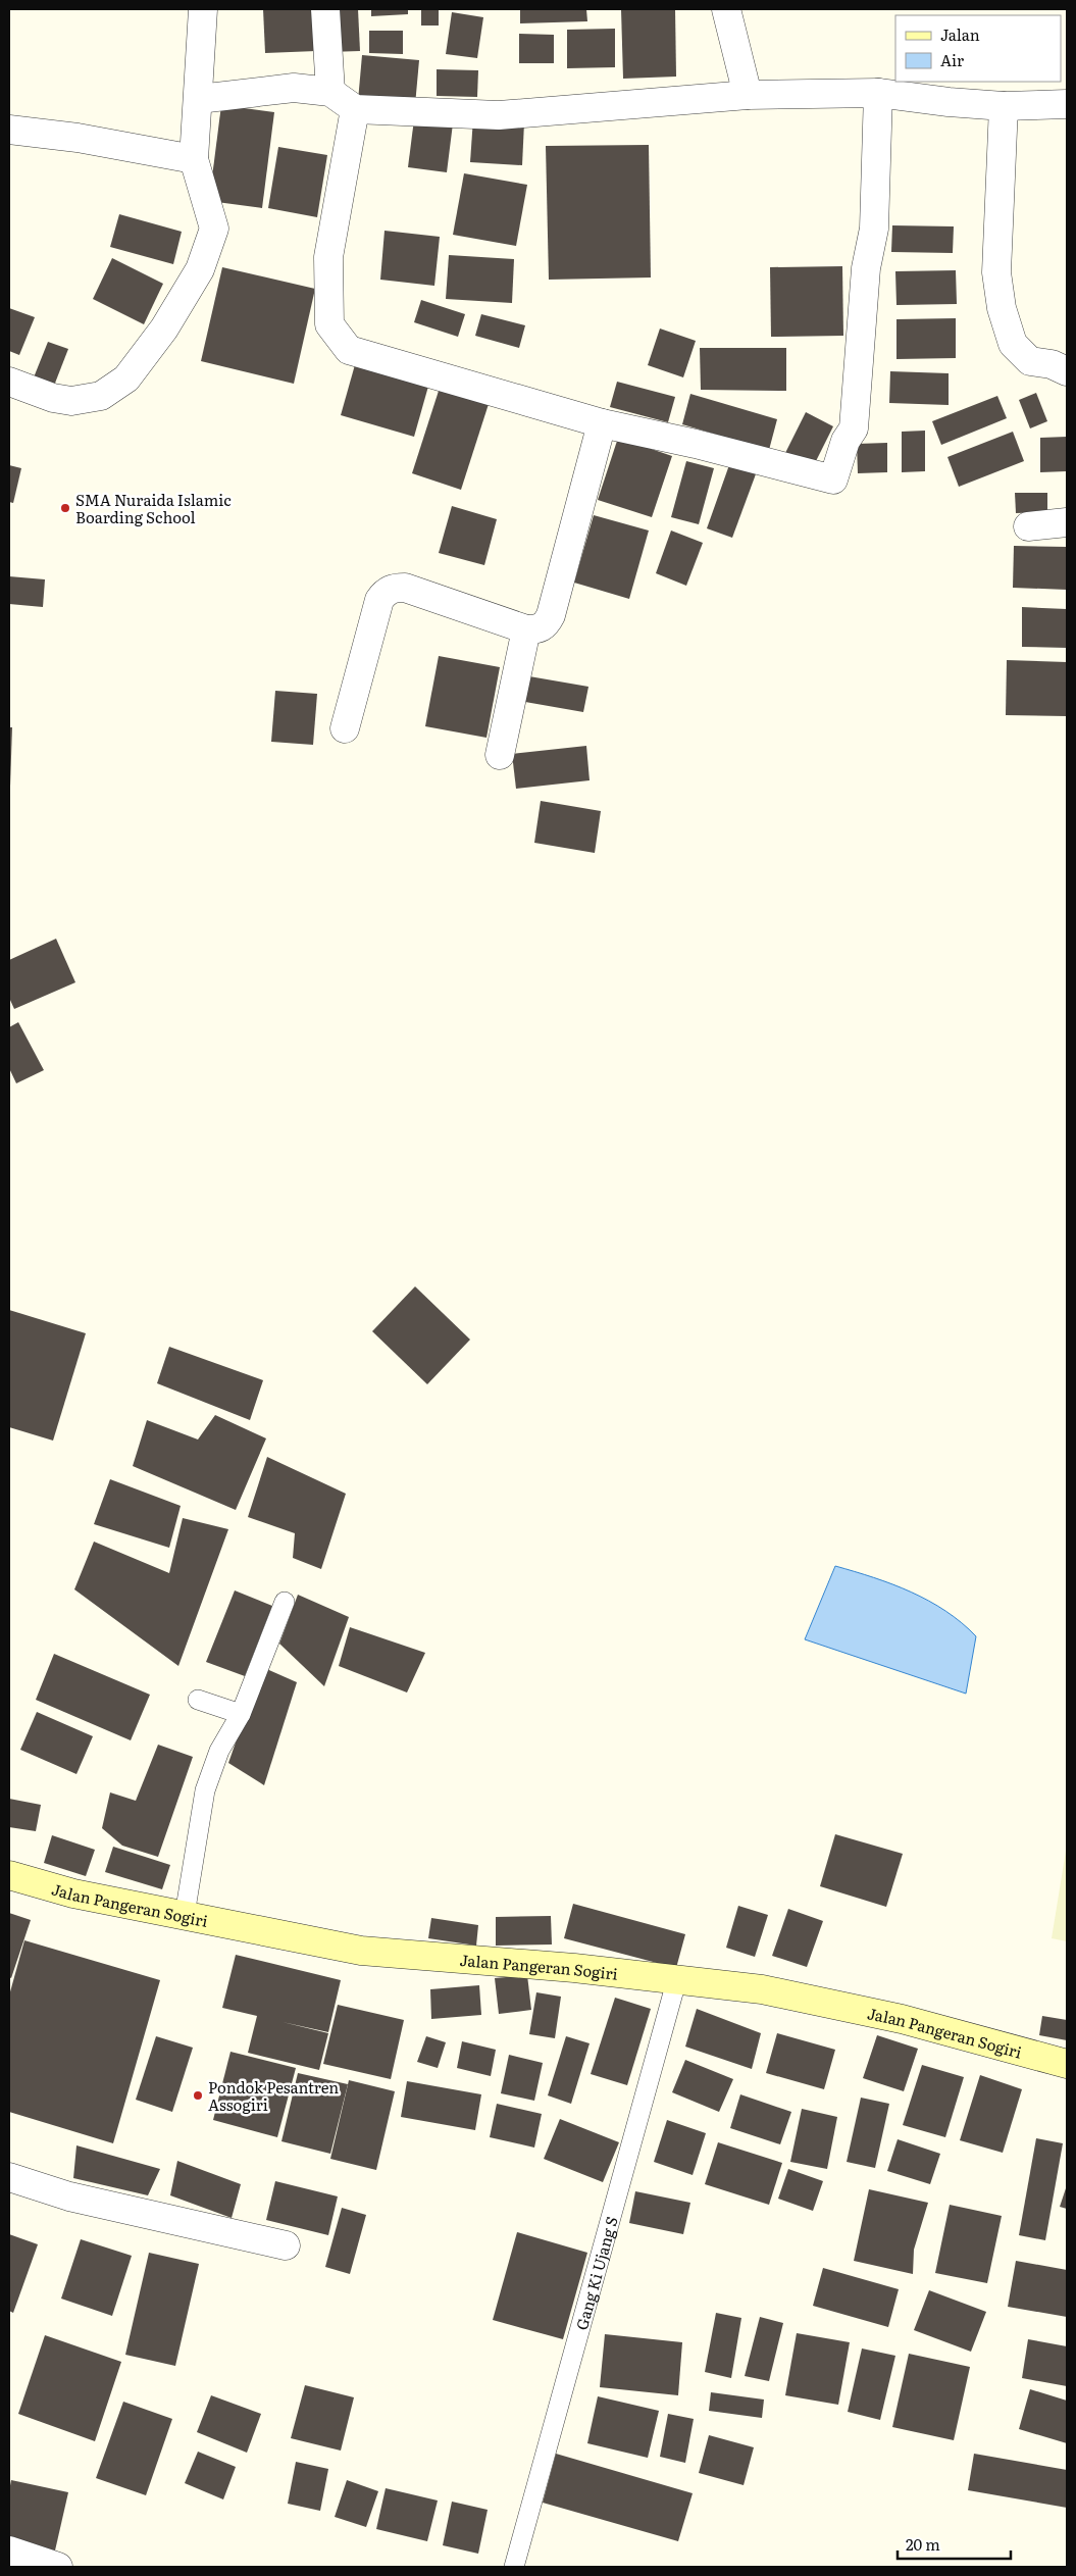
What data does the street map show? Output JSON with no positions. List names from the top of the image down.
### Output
{
  "streets": {
    "street": ["Jalan Pangeran Sogiri"],
    "lane": ["Gang Ki Ujang S"]
  },
  "crossings": [
    ["Jalan Pangeran Sogiri", "Gang Ki Ujang S"]
  ],
  "places": ["SMA Nuraida Islamic Boarding School", "Pondok Pesantren Assogiri"],
  "legend": ["Jalan", "Air"],
  "scale_bar": "20 m"
}
